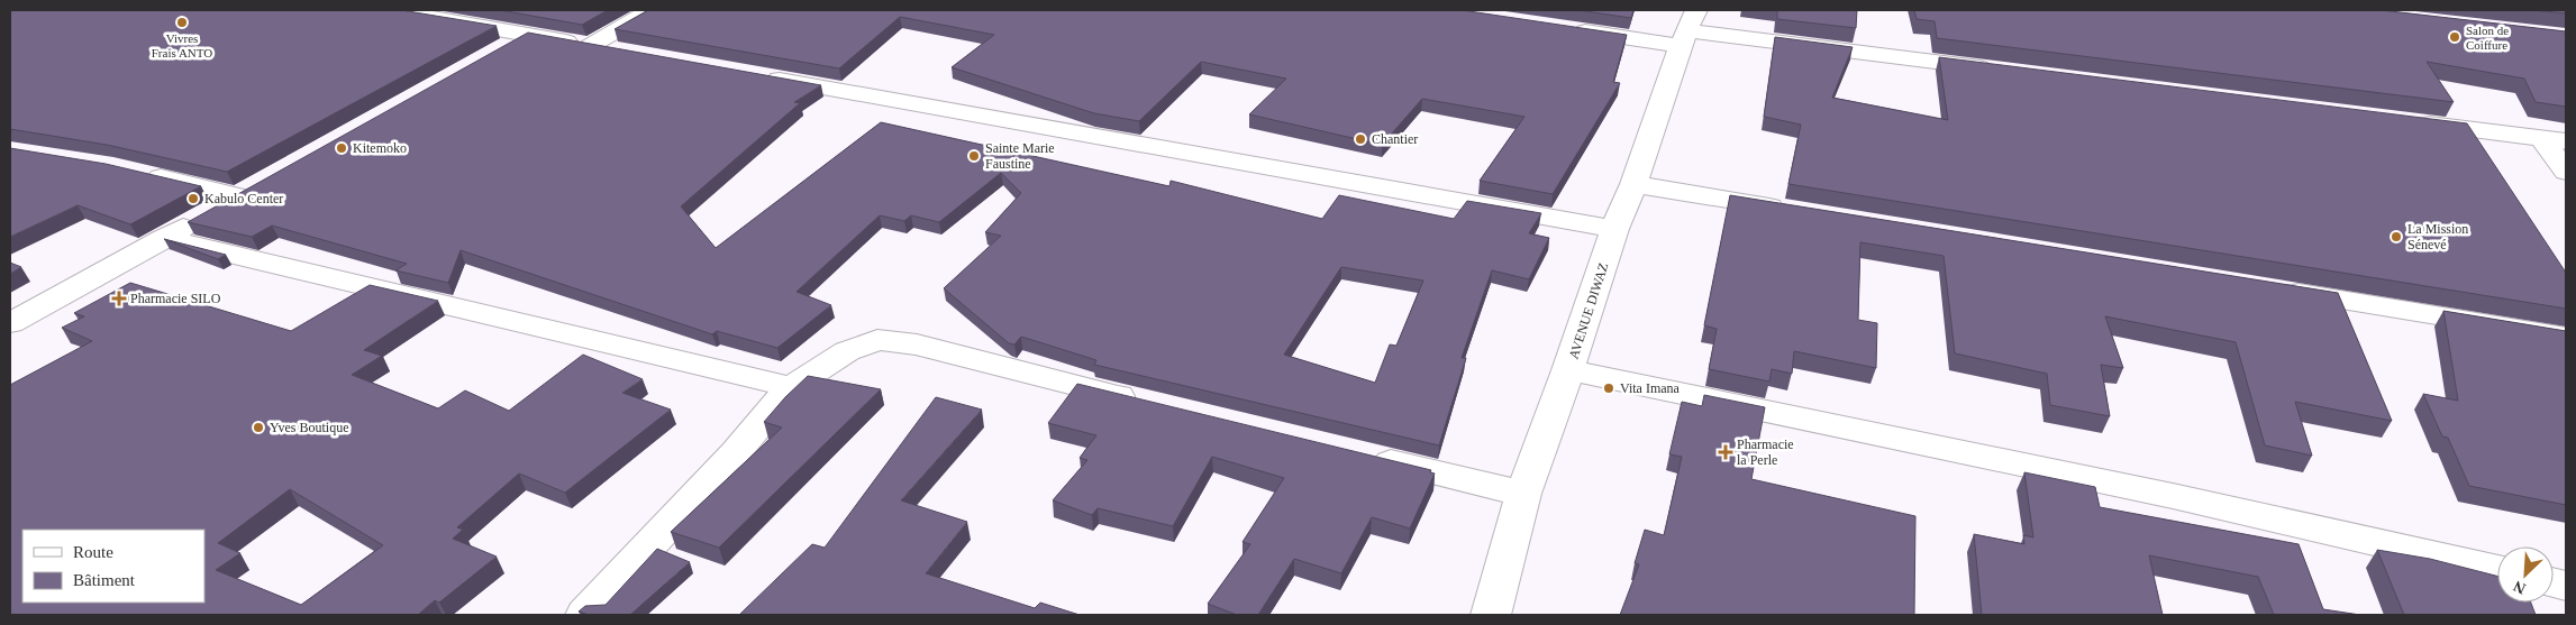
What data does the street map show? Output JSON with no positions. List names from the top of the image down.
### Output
{
  "streets": {
    "street": ["AVENUE DIWAZ"]
  },
  "places": {
    "other": [
      "Vivres Frais ANTO",
      "Salon de Coiffure",
      "Chantier",
      "Kitemoko",
      "Sainte Marie Faustine",
      "Kabulo Center",
      "La Mission Sénevé",
      "Vita Imana",
      "Yves Boutique"
    ],
    "health": ["Pharmacie SILO", "Pharmacie la Perle"]
  },
  "legend": ["Route", "Bâtiment"],
  "north": "bottom left"
}
